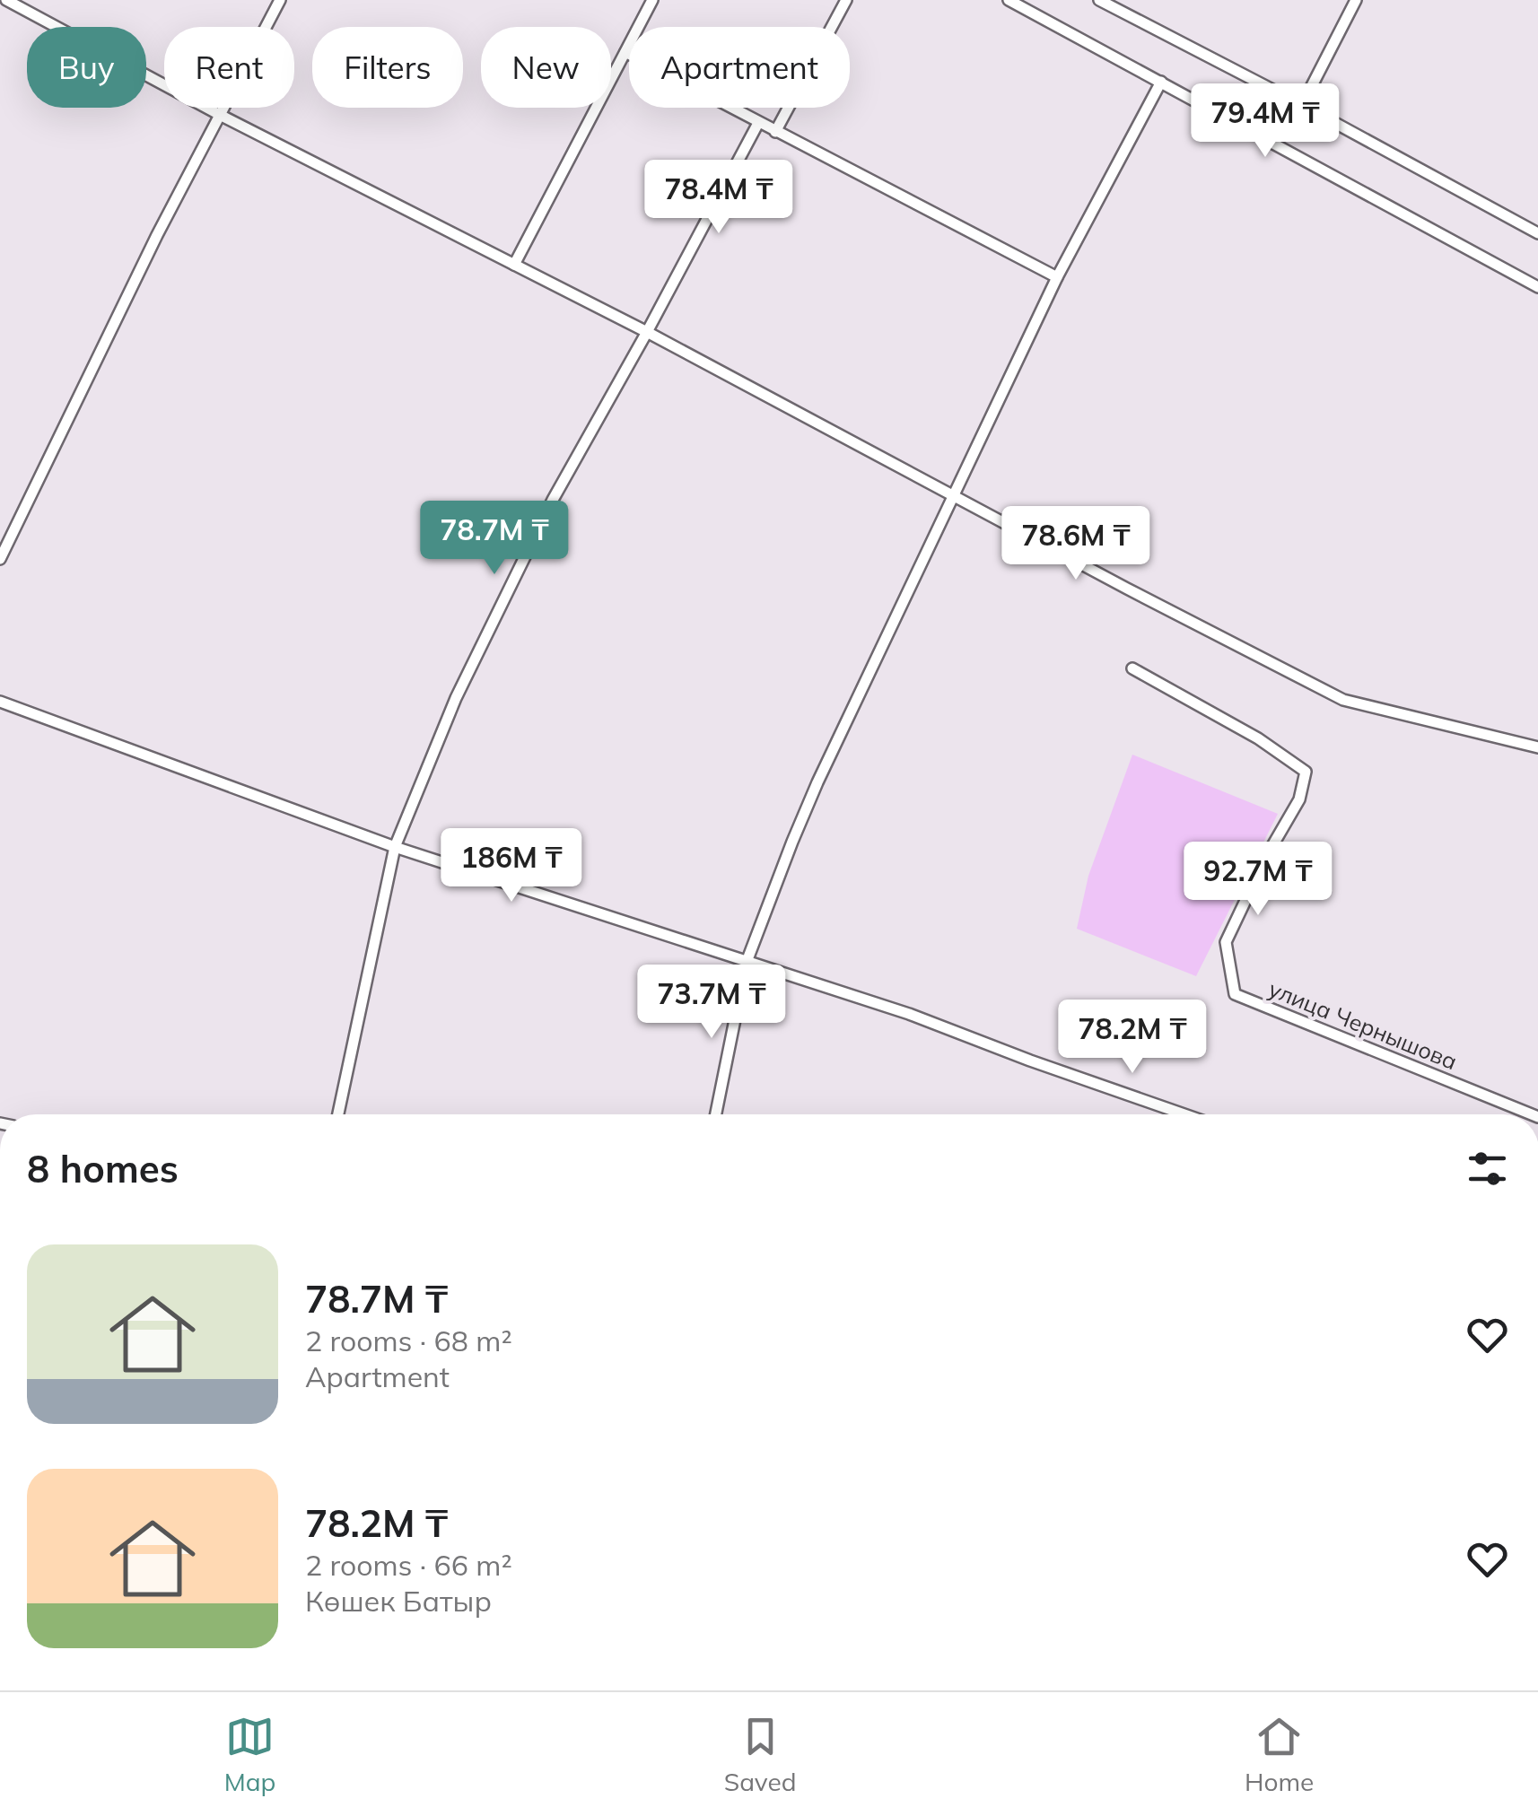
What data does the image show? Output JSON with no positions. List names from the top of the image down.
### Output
{
  "streets": {
    "street": ["улица Чернышова"]
  },
  "page": {
    "chip": [
      "Buy",
      "Rent",
      "Filters",
      "New",
      "Apartment"
    ],
    "price": [
      "79.4M ₸",
      "78.4M ₸",
      "78.7M ₸",
      "78.6M ₸",
      "186M ₸",
      "92.7M ₸",
      "73.7M ₸",
      "78.2M ₸"
    ],
    "heading": "8 homes",
    "list": [
      {
        "name": "78.7M ₸",
        "note": "2 rooms · 68 m² · Apartment"
      },
      {
        "name": "78.2M ₸",
        "note": "2 rooms · 66 m² · Көшек Батыр"
      }
    ],
    "tabs": ["Map", "Saved", "Home"]
  }
}
